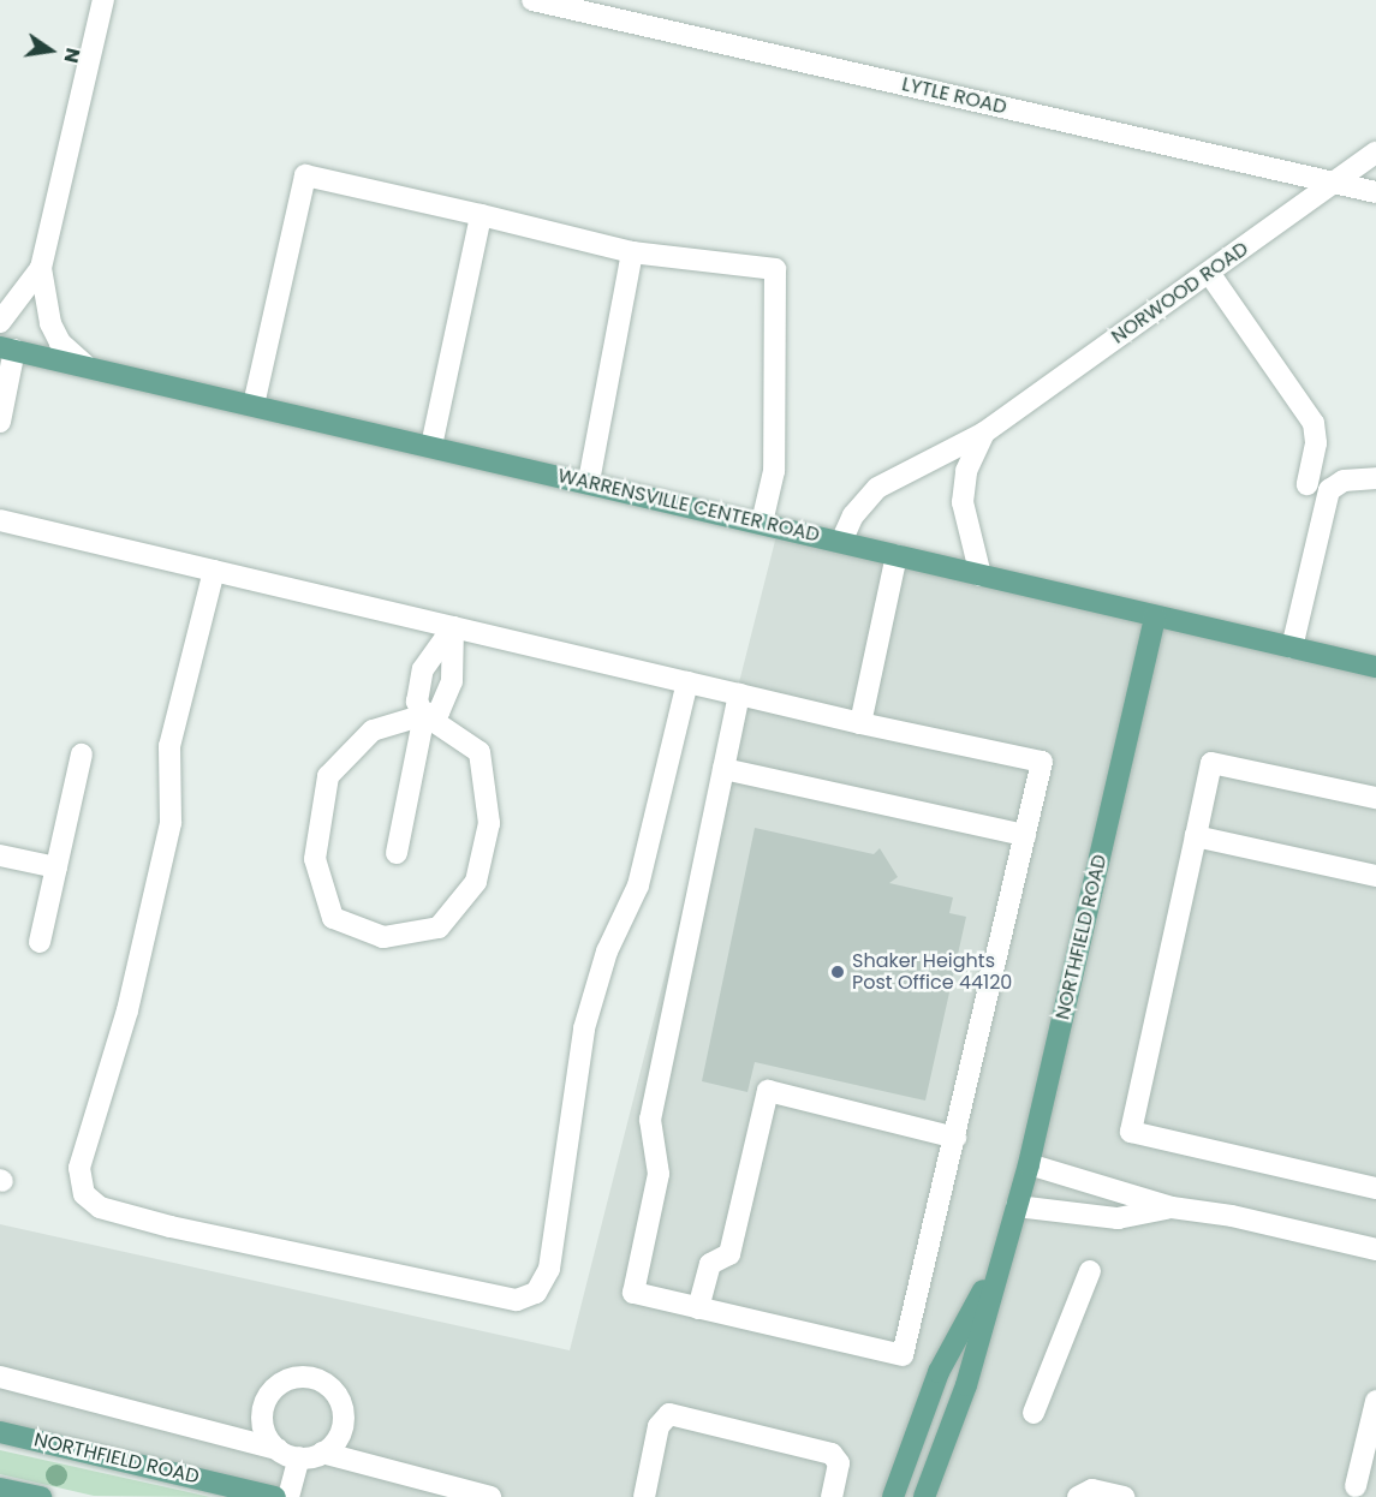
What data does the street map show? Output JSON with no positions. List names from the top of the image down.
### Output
{
  "streets": {
    "main road": ["WARRENSVILLE CENTER ROAD", "NORTHFIELD ROAD"],
    "street": ["LYTLE ROAD", "NORWOOD ROAD"]
  },
  "crossings": [
    ["LYTLE ROAD", "NORWOOD ROAD"],
    ["NORWOOD ROAD", "WARRENSVILLE CENTER ROAD"],
    ["WARRENSVILLE CENTER ROAD", "NORTHFIELD ROAD"]
  ],
  "places": ["Shaker Heights Post Office 44120"],
  "north": "right"
}
